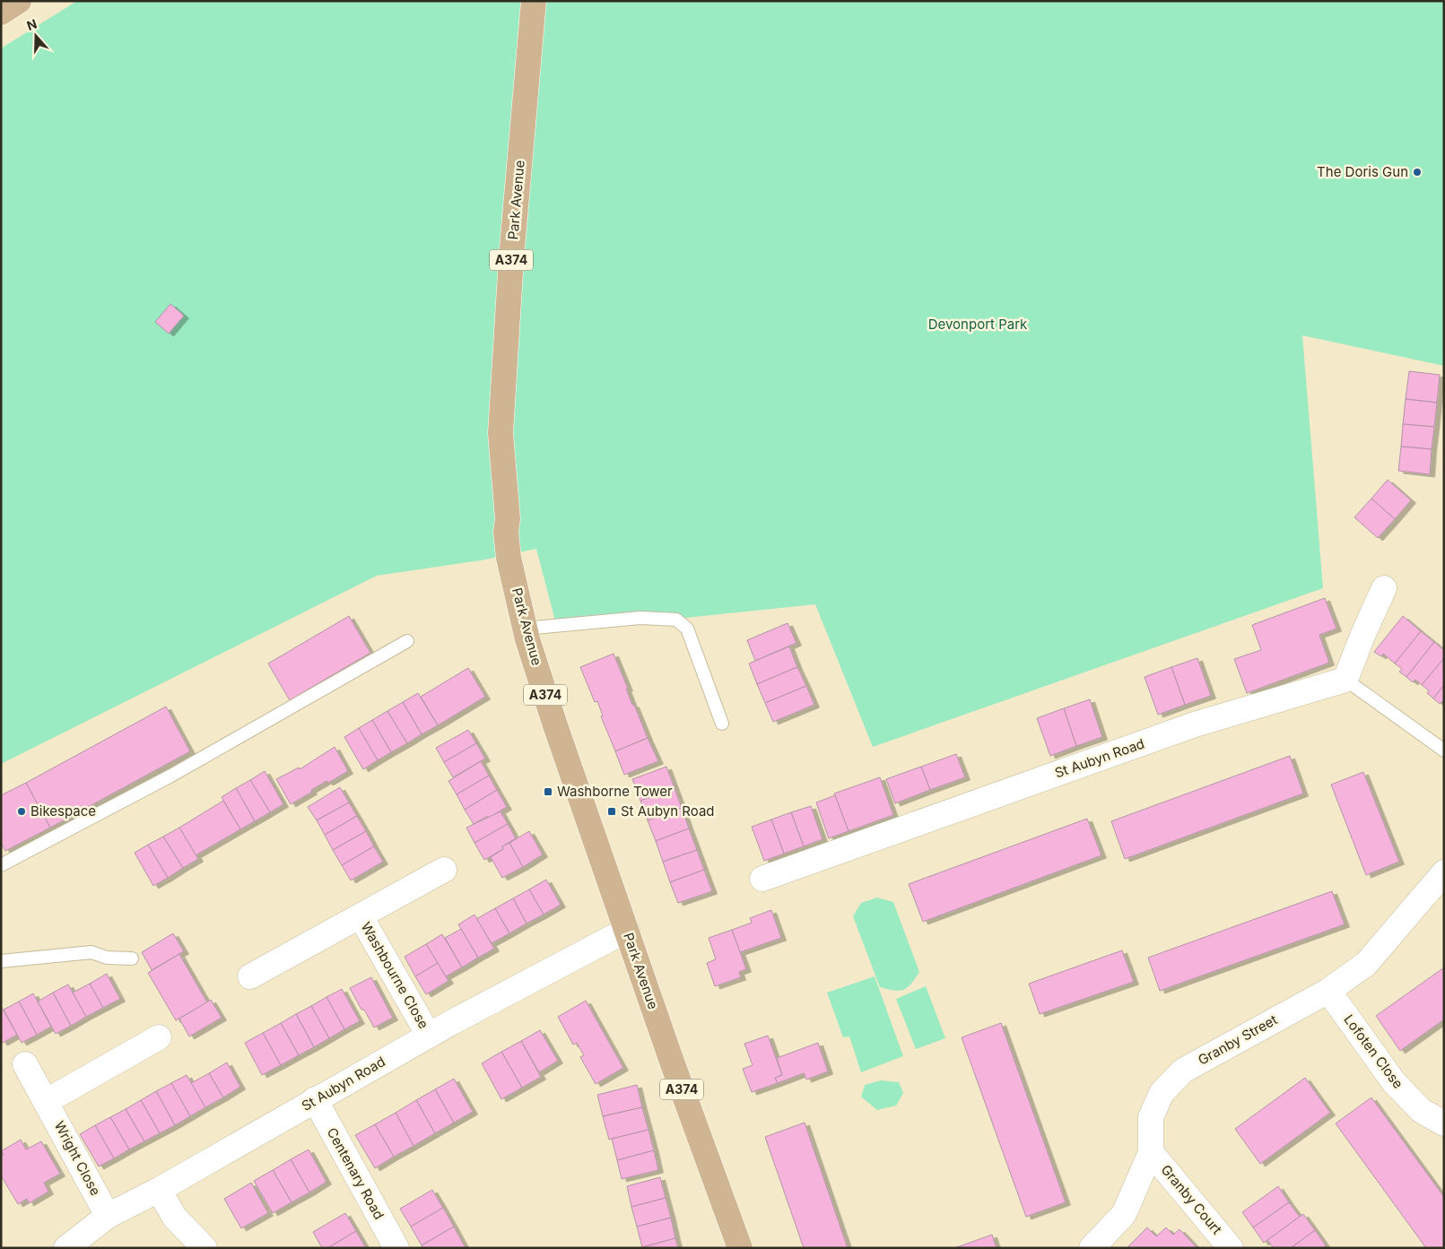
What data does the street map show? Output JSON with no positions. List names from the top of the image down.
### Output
{
  "streets": {
    "main road": ["Park Avenue", "A374"],
    "street": [
      "St Aubyn Road",
      "Washbourne Close",
      "Granby Street",
      "Lofoten Close",
      "Wright Close",
      "Centenary Road",
      "Granby Court"
    ]
  },
  "crossings": [
    ["Park Avenue", "St Aubyn Road"],
    ["St Aubyn Road", "Washbourne Close"],
    ["St Aubyn Road", "Wright Close"],
    ["St Aubyn Road", "Centenary Road"],
    ["Granby Street", "Lofoten Close"],
    ["Granby Street", "Granby Court"]
  ],
  "parks": ["Devonport Park"],
  "places": {
    "other": ["The Doris Gun", "Bikespace"],
    "transit": ["Washborne Tower", "St Aubyn Road"]
  },
  "north": "top"
}
